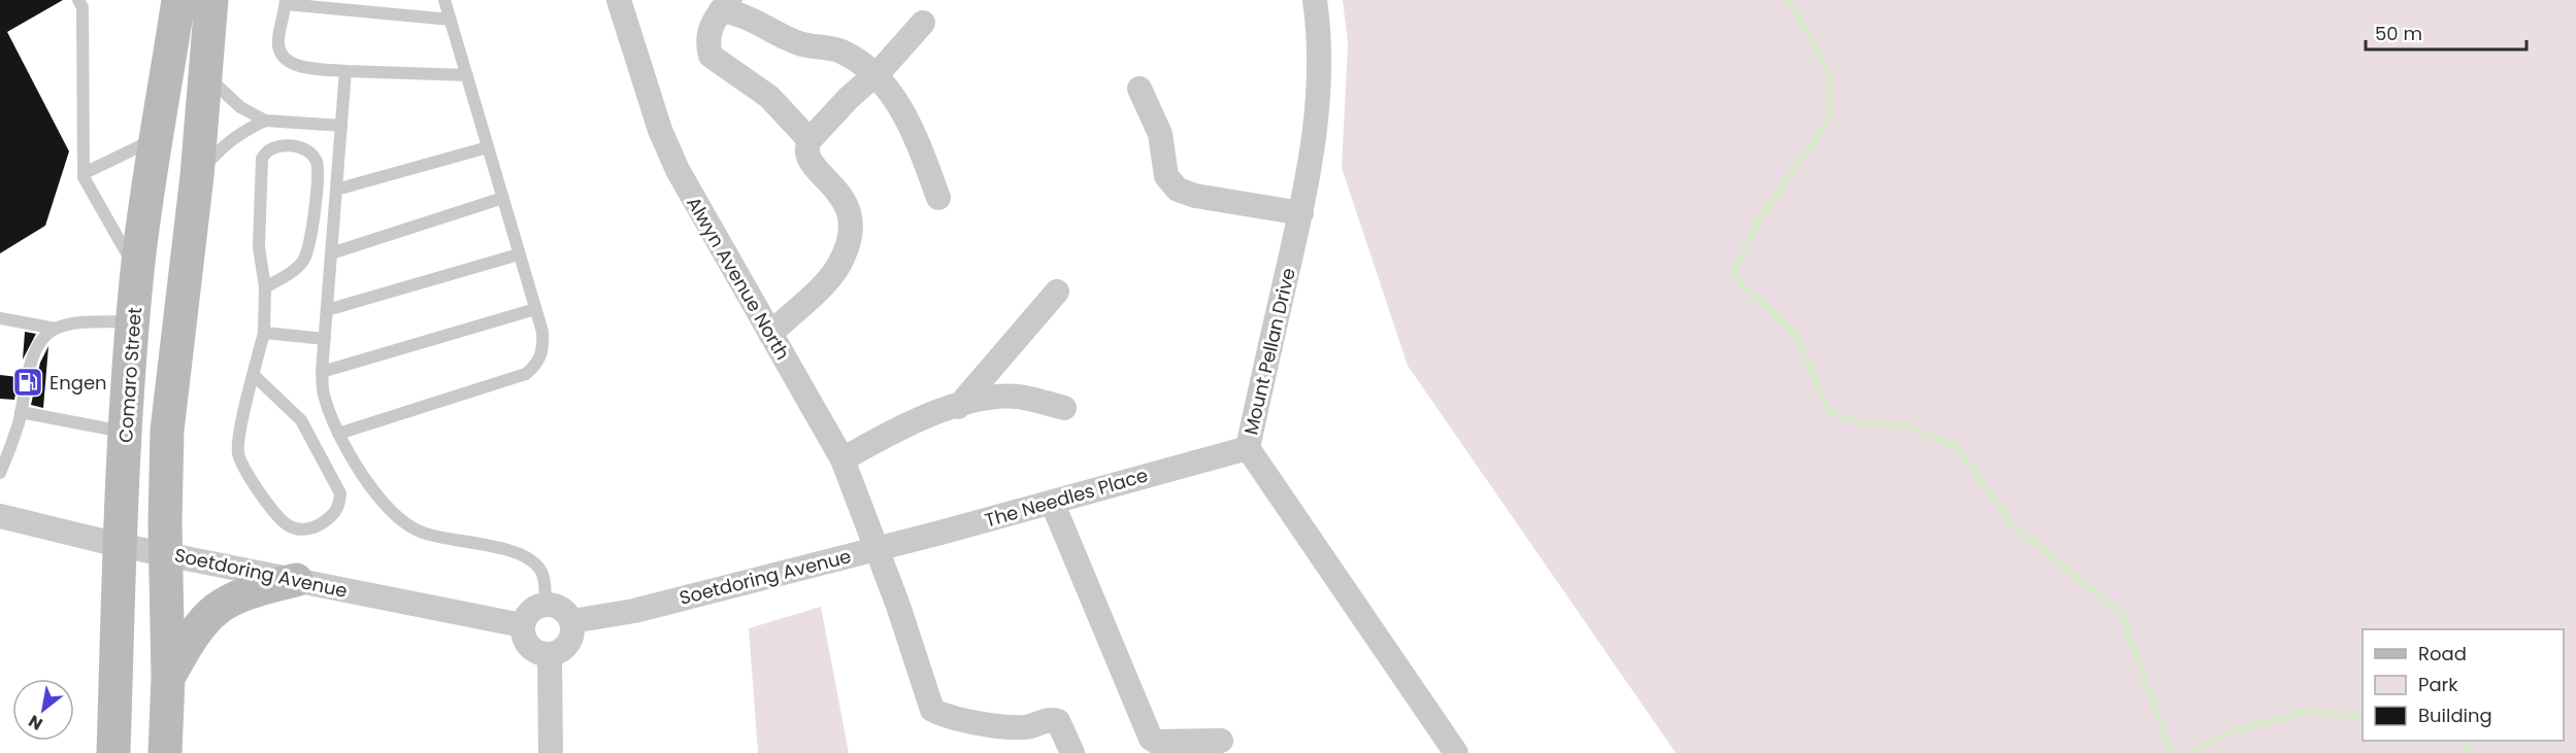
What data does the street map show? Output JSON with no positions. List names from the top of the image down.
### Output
{
  "streets": {
    "street": [
      "Alwyn Avenue North",
      "Mount Pellan Drive",
      "Comaro Street",
      "The Needles Place",
      "Soetdoring Avenue"
    ]
  },
  "crossings": [
    ["Alwyn Avenue North", "The Needles Place"],
    ["Alwyn Avenue North", "Soetdoring Avenue"],
    ["Mount Pellan Drive", "The Needles Place"],
    ["Comaro Street", "Soetdoring Avenue"],
    ["The Needles Place", "Soetdoring Avenue"]
  ],
  "places": {
    "fuel station": ["Engen"]
  },
  "legend": ["Road", "Park", "Building"],
  "scale_bar": "50 m",
  "north": "bottom left"
}
